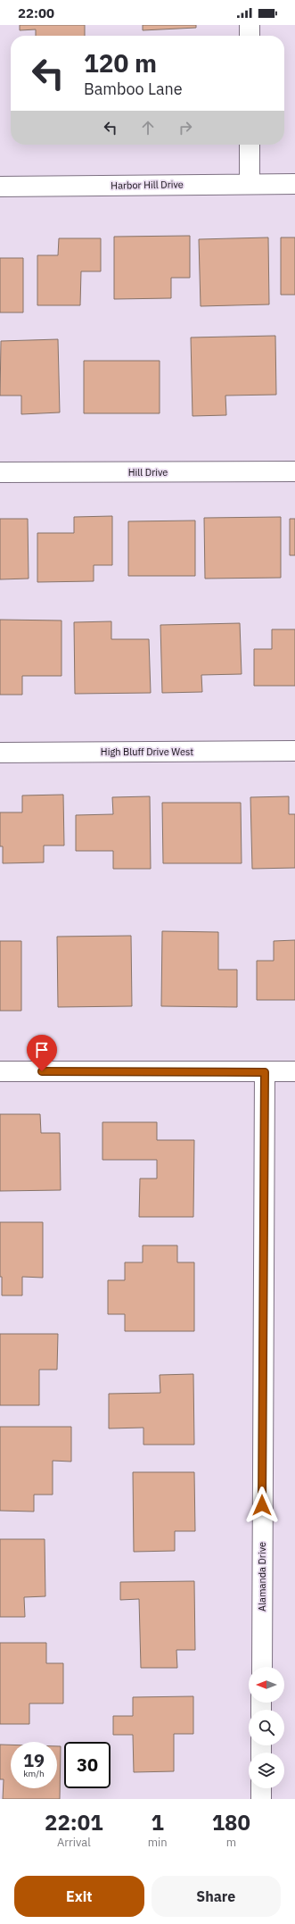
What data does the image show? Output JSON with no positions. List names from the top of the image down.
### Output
{
  "streets": {
    "street": [
      "Harbor Hill Drive",
      "Hill Drive",
      "High Bluff Drive West",
      "Alamanda Drive"
    ]
  },
  "north": "left",
  "page": {
    "status": "22:00",
    "turn": ["120 m", "Bamboo Lane"],
    "speed": "19 km/h",
    "limit": "30",
    "eta": [
      "22:01",
      "Arrival",
      "1",
      "min",
      "180",
      "m"
    ],
    "buttons": ["Exit", "Share"]
  }
}
